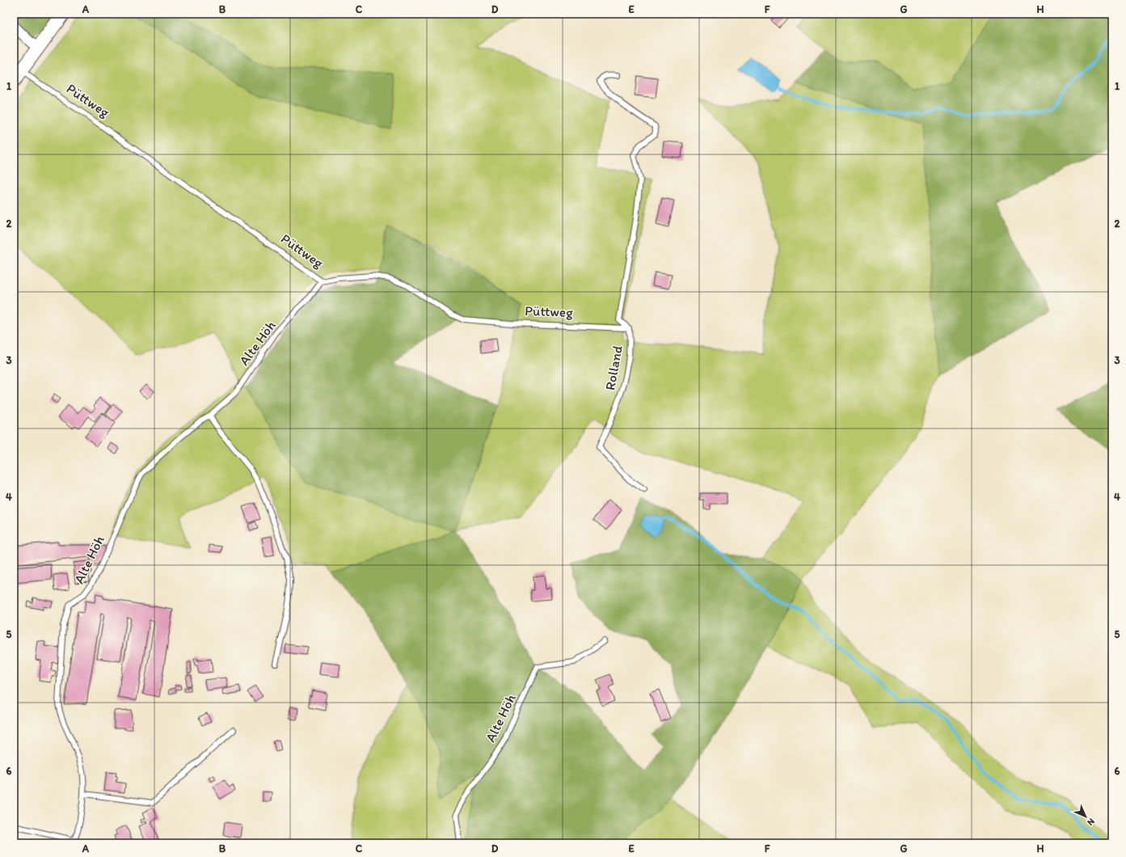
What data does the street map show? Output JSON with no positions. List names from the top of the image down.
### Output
{
  "streets": {
    "lane": ["Püttweg", "Alte Höh", "Rolland"]
  },
  "crossings": [
    ["Püttweg", "Alte Höh"],
    ["Püttweg", "Rolland"]
  ],
  "north": "bottom right",
  "grid": {
    "columns": [
      "A",
      "B",
      "C",
      "D",
      "E",
      "F",
      "G",
      "H"
    ],
    "rows": [
      "1",
      "2",
      "3",
      "4",
      "5",
      "6"
    ]
  }
}
